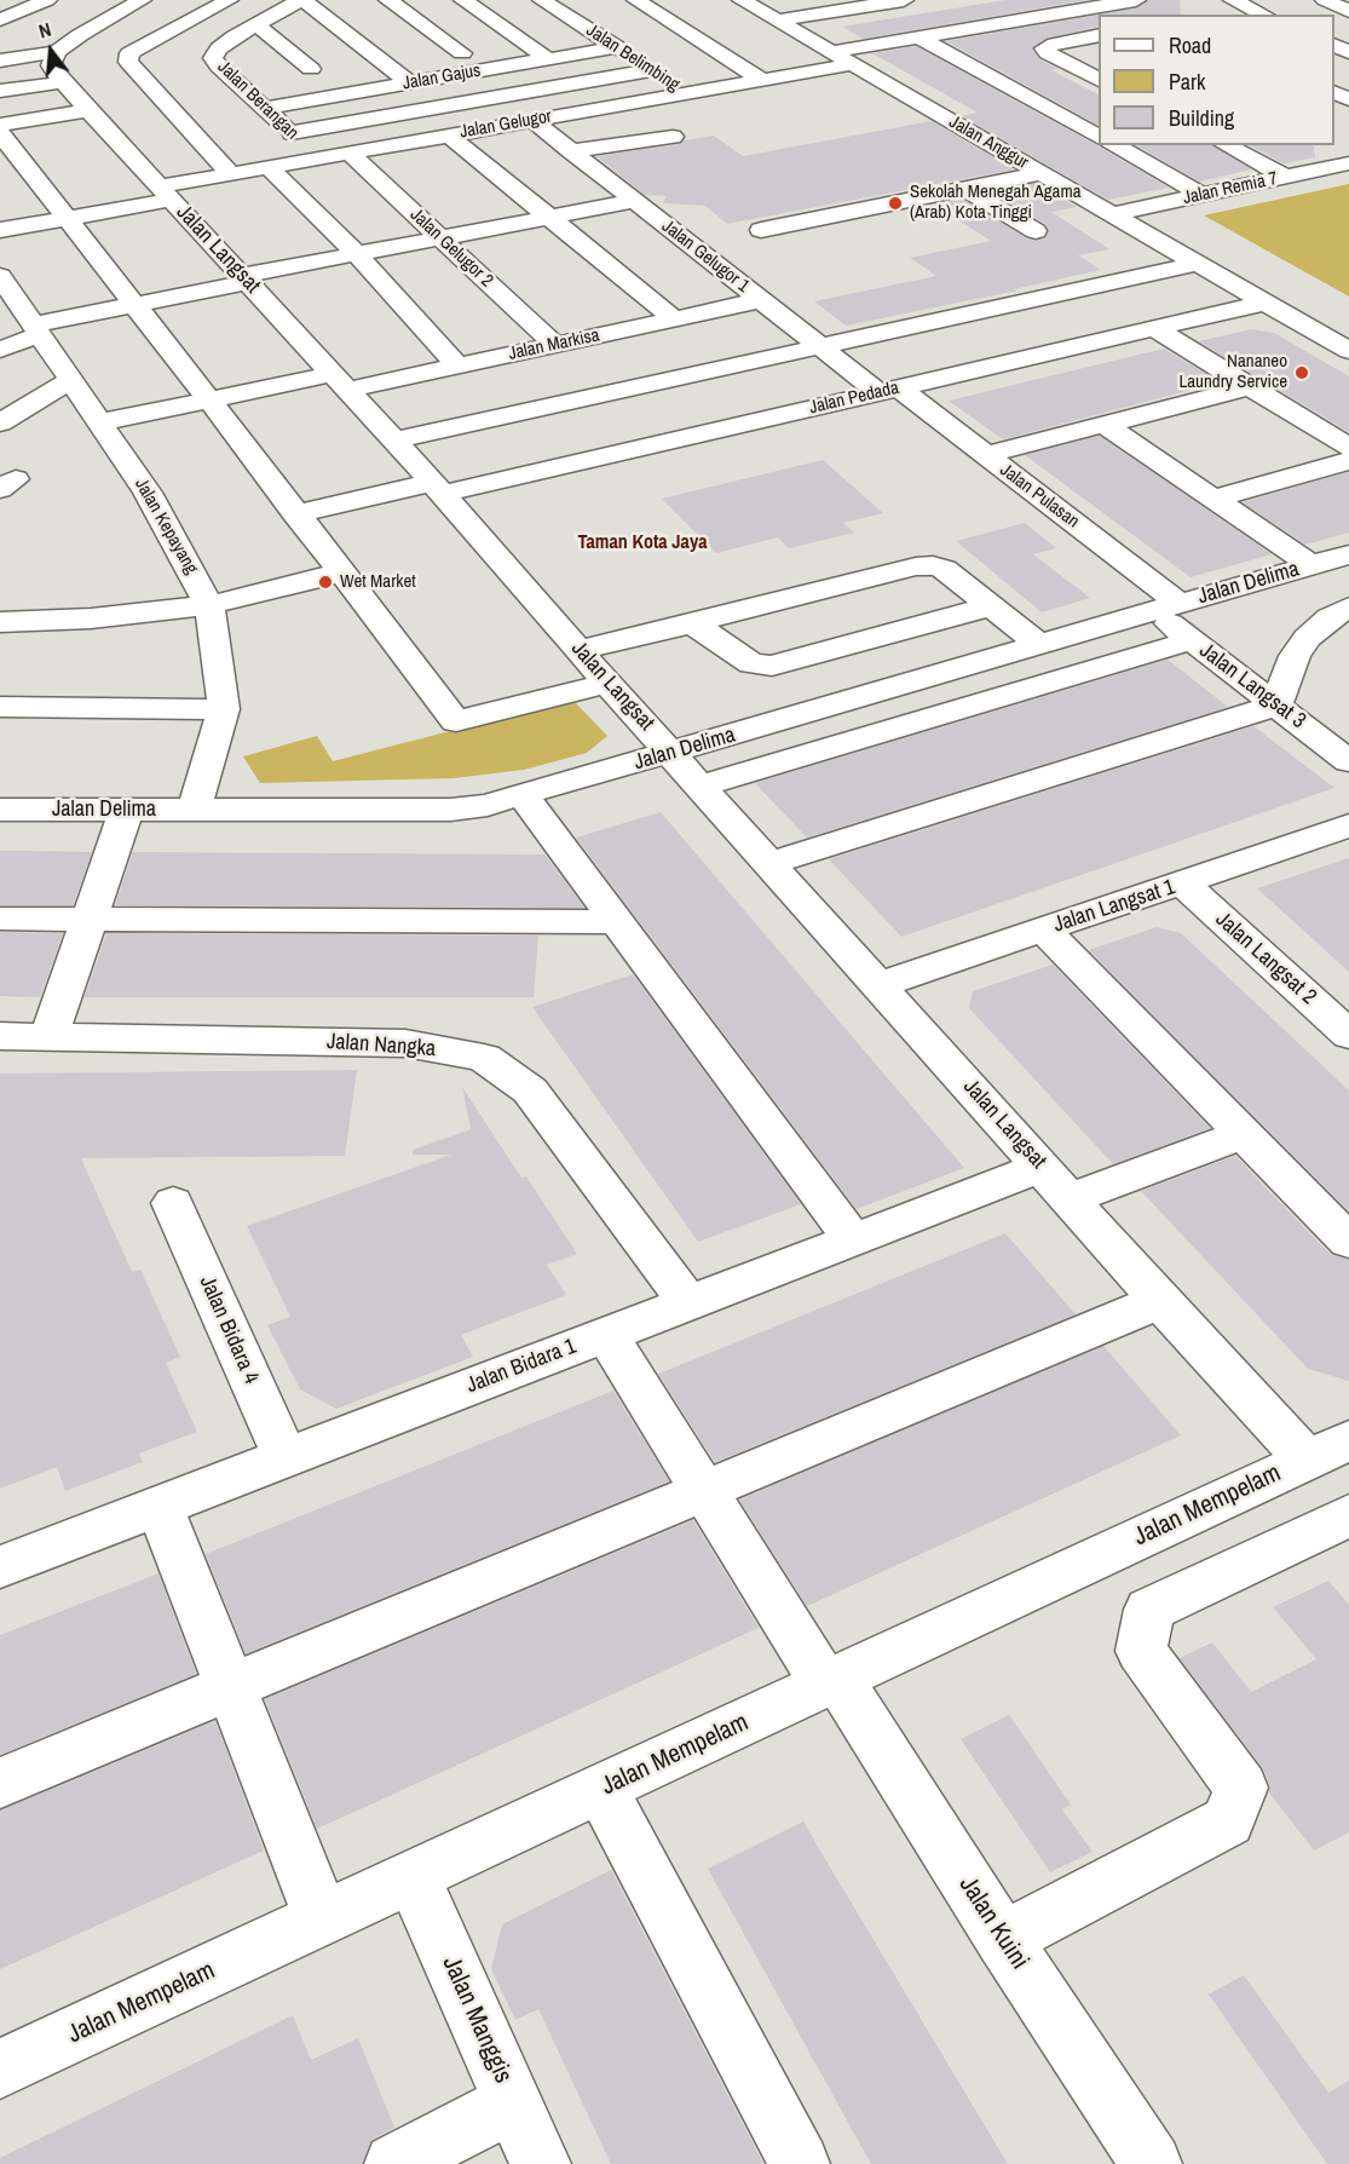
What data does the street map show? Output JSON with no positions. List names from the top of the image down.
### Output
{
  "streets": {
    "street": [
      "Jalan Belimbing",
      "Jalan Gajus",
      "Jalan Berangan",
      "Jalan Gelugor",
      "Jalan Anggur",
      "Jalan Remia 7",
      "Jalan Gelugor 2",
      "Jalan Langsat",
      "Jalan Gelugor 1",
      "Jalan Markisa",
      "Jalan Pedada",
      "Jalan Pulasan",
      "Jalan Kepayang",
      "Jalan Delima",
      "Jalan Langsat 3",
      "Jalan Langsat 1",
      "Jalan Langsat 2",
      "Jalan Nangka",
      "Jalan Bidara 4",
      "Jalan Bidara 1",
      "Jalan Mempelam",
      "Jalan Kuini",
      "Jalan Manggis"
    ]
  },
  "crossings": [
    ["Jalan Belimbing", "Jalan Gajus"],
    ["Jalan Belimbing", "Jalan Gelugor"],
    ["Jalan Gajus", "Jalan Berangan"],
    ["Jalan Berangan", "Jalan Gelugor"],
    ["Jalan Gelugor", "Jalan Anggur"],
    ["Jalan Gelugor", "Jalan Gelugor 2"],
    ["Jalan Gelugor", "Jalan Langsat"],
    ["Jalan Gelugor", "Jalan Gelugor 1"],
    ["Jalan Anggur", "Jalan Remia 7"],
    ["Jalan Anggur", "Jalan Pedada"],
    ["Jalan Gelugor 2", "Jalan Markisa"],
    ["Jalan Langsat", "Jalan Markisa"],
    ["Jalan Langsat", "Jalan Pedada"],
    ["Jalan Langsat", "Jalan Delima"],
    ["Jalan Langsat", "Jalan Langsat 1"],
    ["Jalan Langsat", "Jalan Bidara 1"],
    ["Jalan Langsat", "Jalan Mempelam"],
    ["Jalan Gelugor 1", "Jalan Markisa"],
    ["Jalan Gelugor 1", "Jalan Pedada"],
    ["Jalan Gelugor 1", "Jalan Pulasan"],
    ["Jalan Markisa", "Jalan Kepayang"],
    ["Jalan Pedada", "Jalan Pulasan"],
    ["Jalan Pulasan", "Jalan Delima"],
    ["Jalan Pulasan", "Jalan Langsat 3"],
    ["Jalan Kepayang", "Jalan Delima"],
    ["Jalan Delima", "Jalan Langsat 3"],
    ["Jalan Langsat 1", "Jalan Langsat 2"],
    ["Jalan Nangka", "Jalan Bidara 1"],
    ["Jalan Bidara 4", "Jalan Bidara 1"],
    ["Jalan Bidara 1", "Jalan Kuini"],
    ["Jalan Mempelam", "Jalan Kuini"],
    ["Jalan Mempelam", "Jalan Manggis"]
  ],
  "districts": ["Taman Kota Jaya"],
  "places": ["Sekolah Menegah Agama (Arab) Kota Tinggi", "Nananeo Laundry Service", "Wet Market"],
  "legend": ["Road", "Park", "Building"],
  "north": "top"
}
